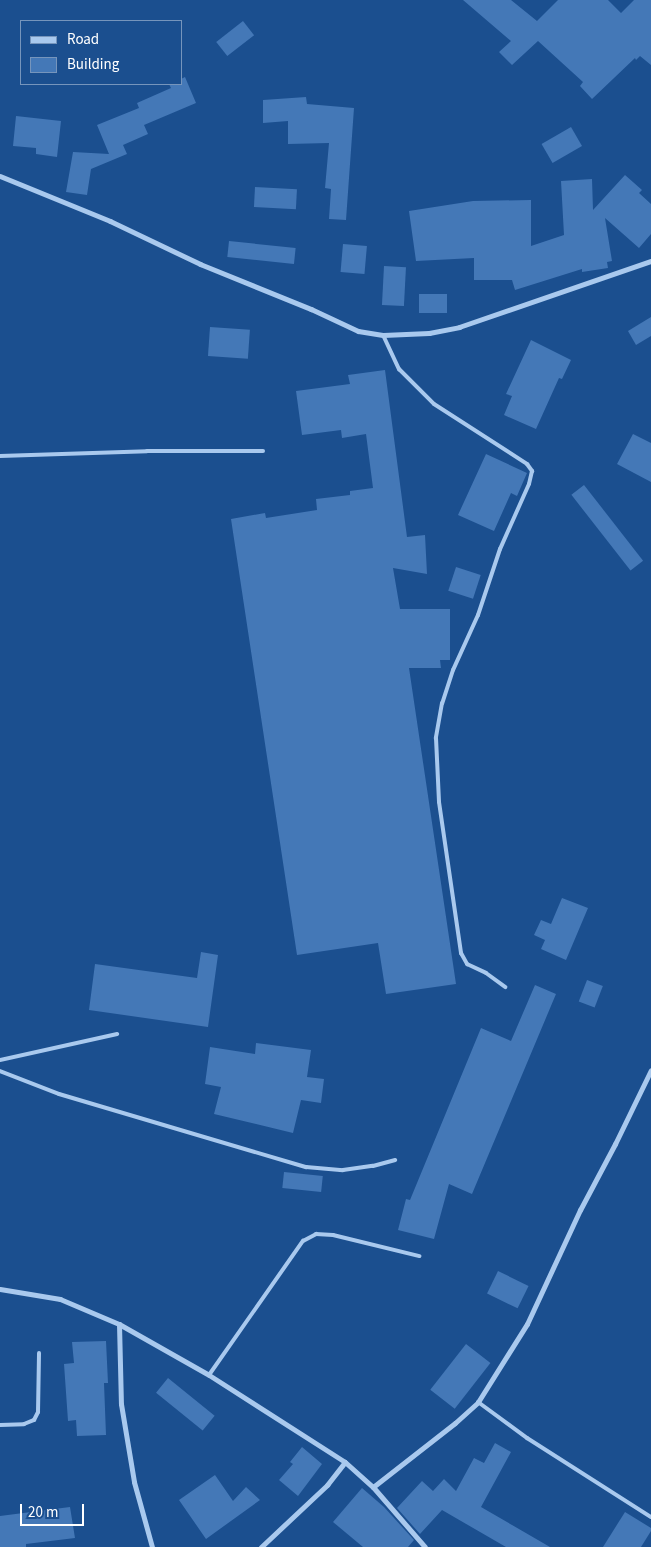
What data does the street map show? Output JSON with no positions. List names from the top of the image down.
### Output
{
  "legend": ["Road", "Building"],
  "scale_bar": "20 m"
}
